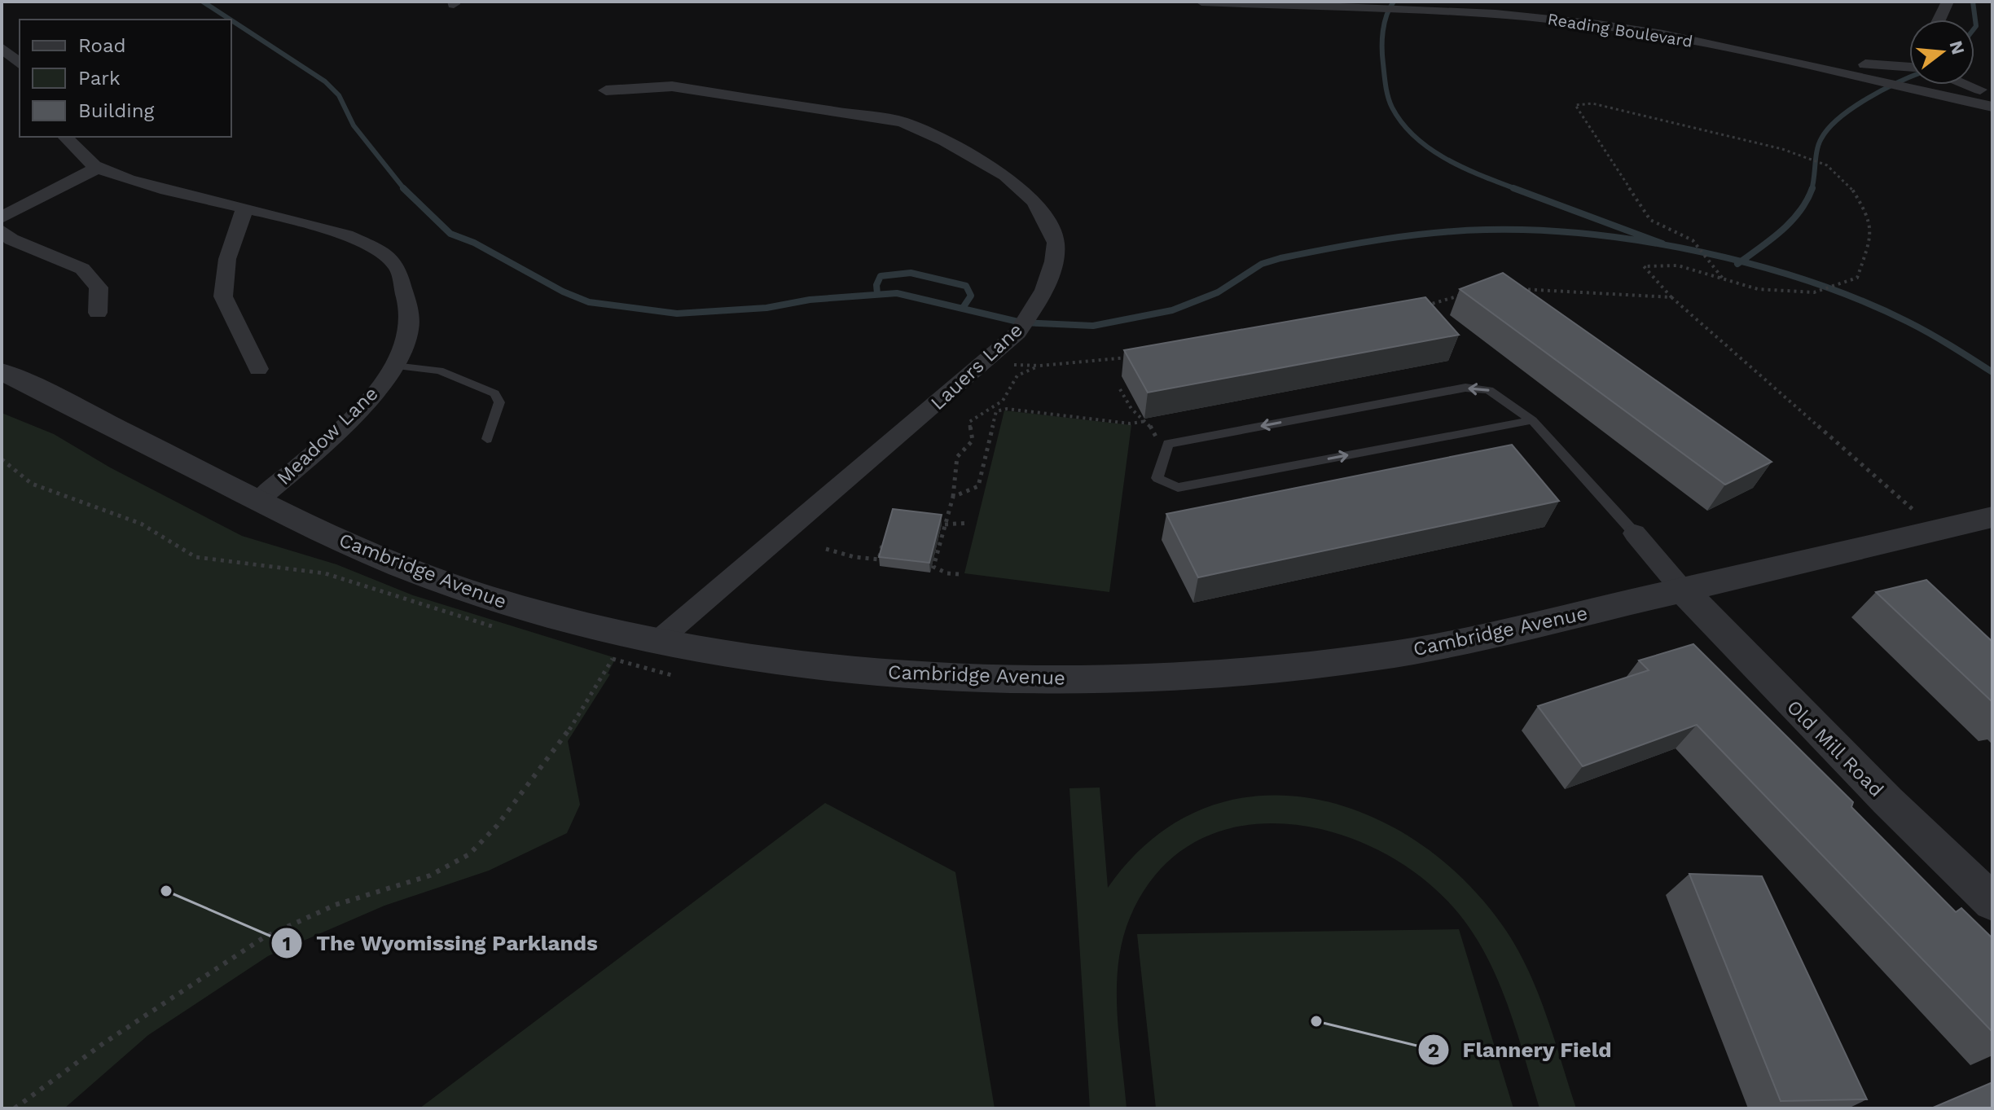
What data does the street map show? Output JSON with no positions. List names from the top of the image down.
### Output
{
  "streets": {
    "street": [
      "Reading Boulevard",
      "Lauers Lane",
      "Meadow Lane",
      "Cambridge Avenue",
      "Old Mill Road"
    ]
  },
  "crossings": [
    ["Lauers Lane", "Cambridge Avenue"],
    ["Meadow Lane", "Cambridge Avenue"],
    ["Cambridge Avenue", "Old Mill Road"]
  ],
  "places": ["The Wyomissing Parklands", "Flannery Field"],
  "legend": ["Road", "Park", "Building"],
  "north": "right"
}
